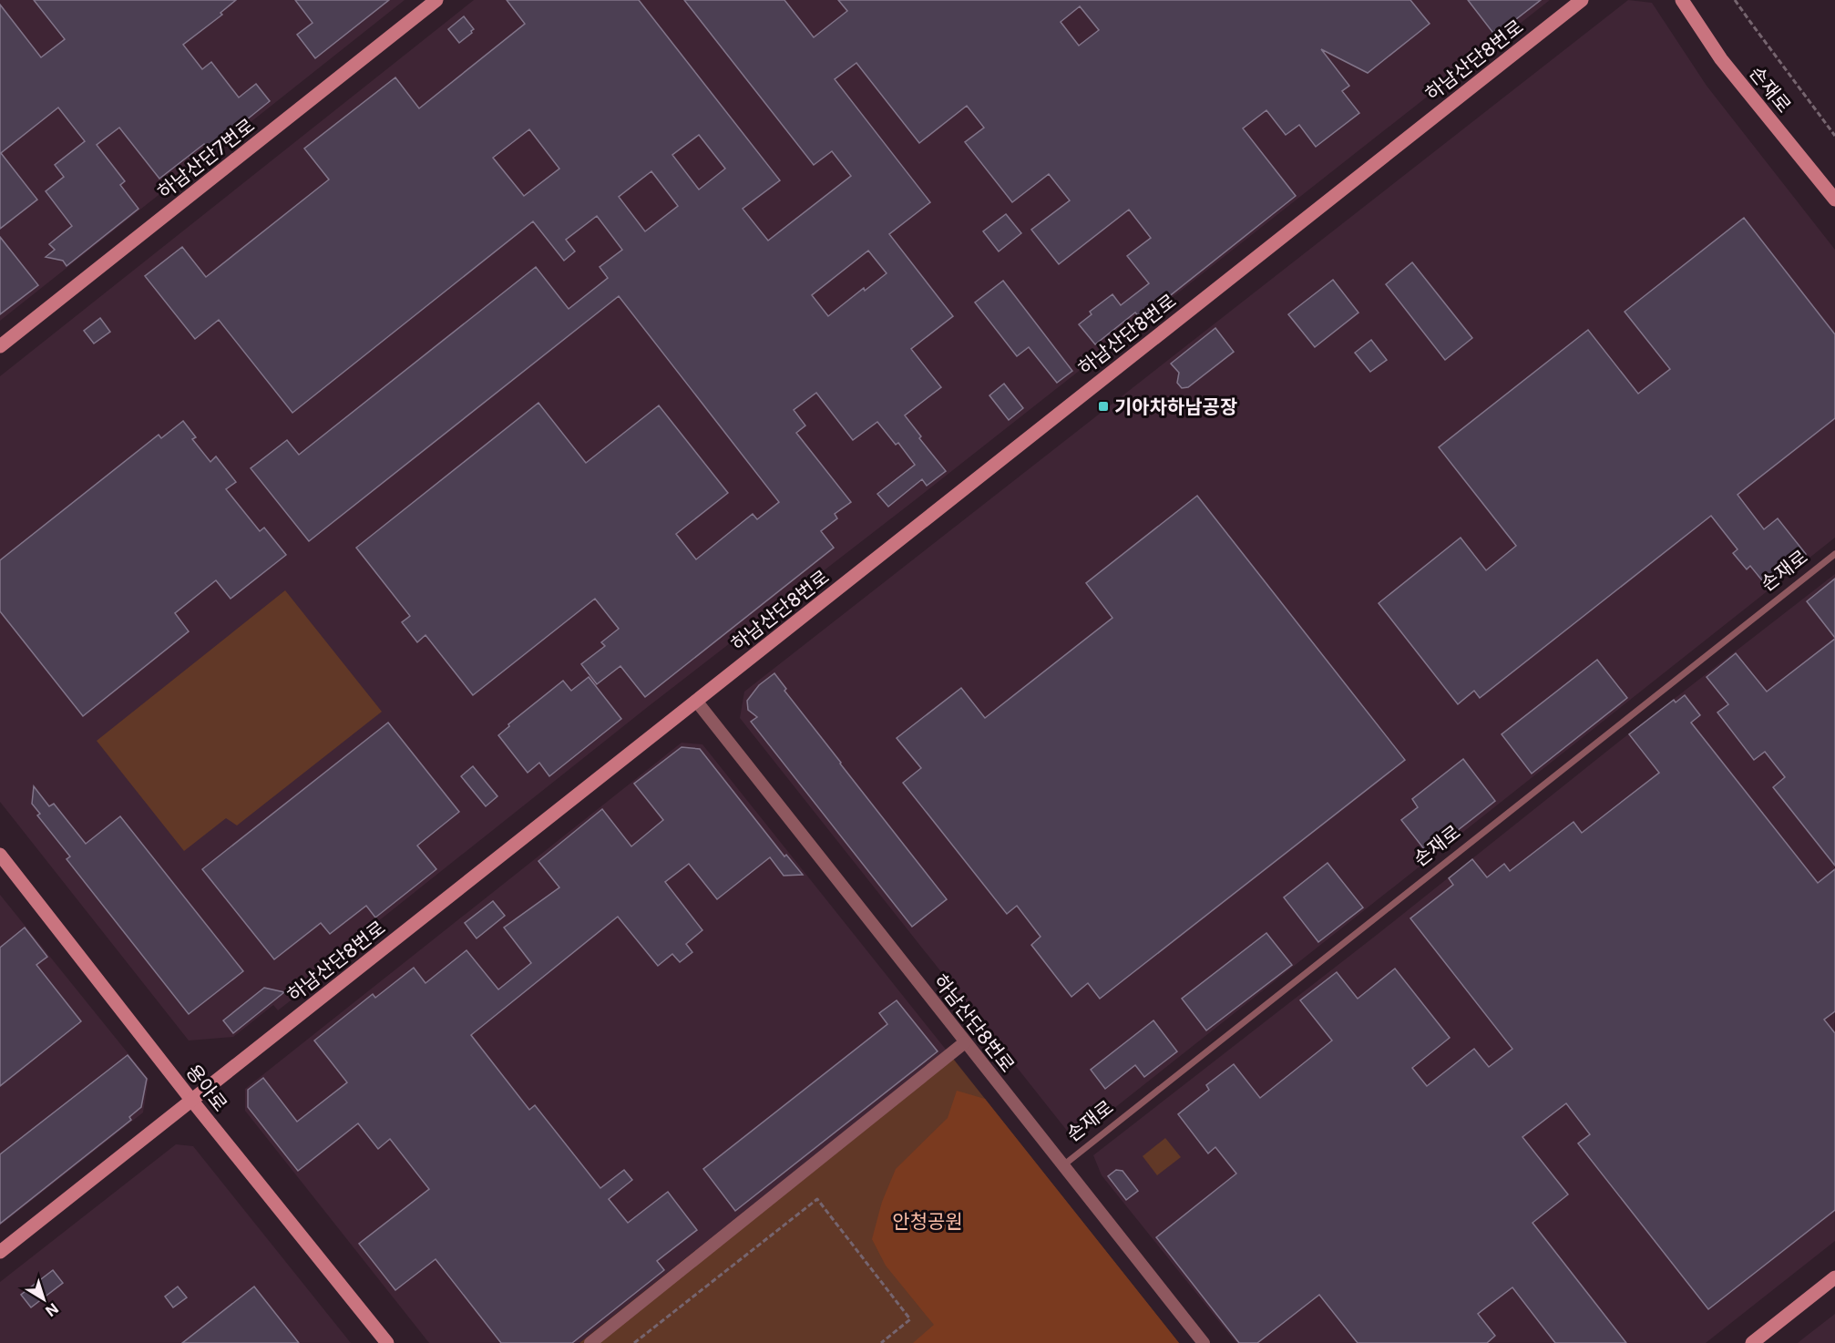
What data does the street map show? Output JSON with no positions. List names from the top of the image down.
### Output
{
  "streets": {
    "street": [
      "하남산단8번로",
      "손재로",
      "하남산단7번로",
      "용아로"
    ]
  },
  "crossings": [
    ["하남산단8번로", "손재로"],
    ["하남산단8번로", "용아로"]
  ],
  "parks": ["안청공원"],
  "places": {
    "transit": ["기아차하남공장"]
  },
  "north": "bottom right"
}
